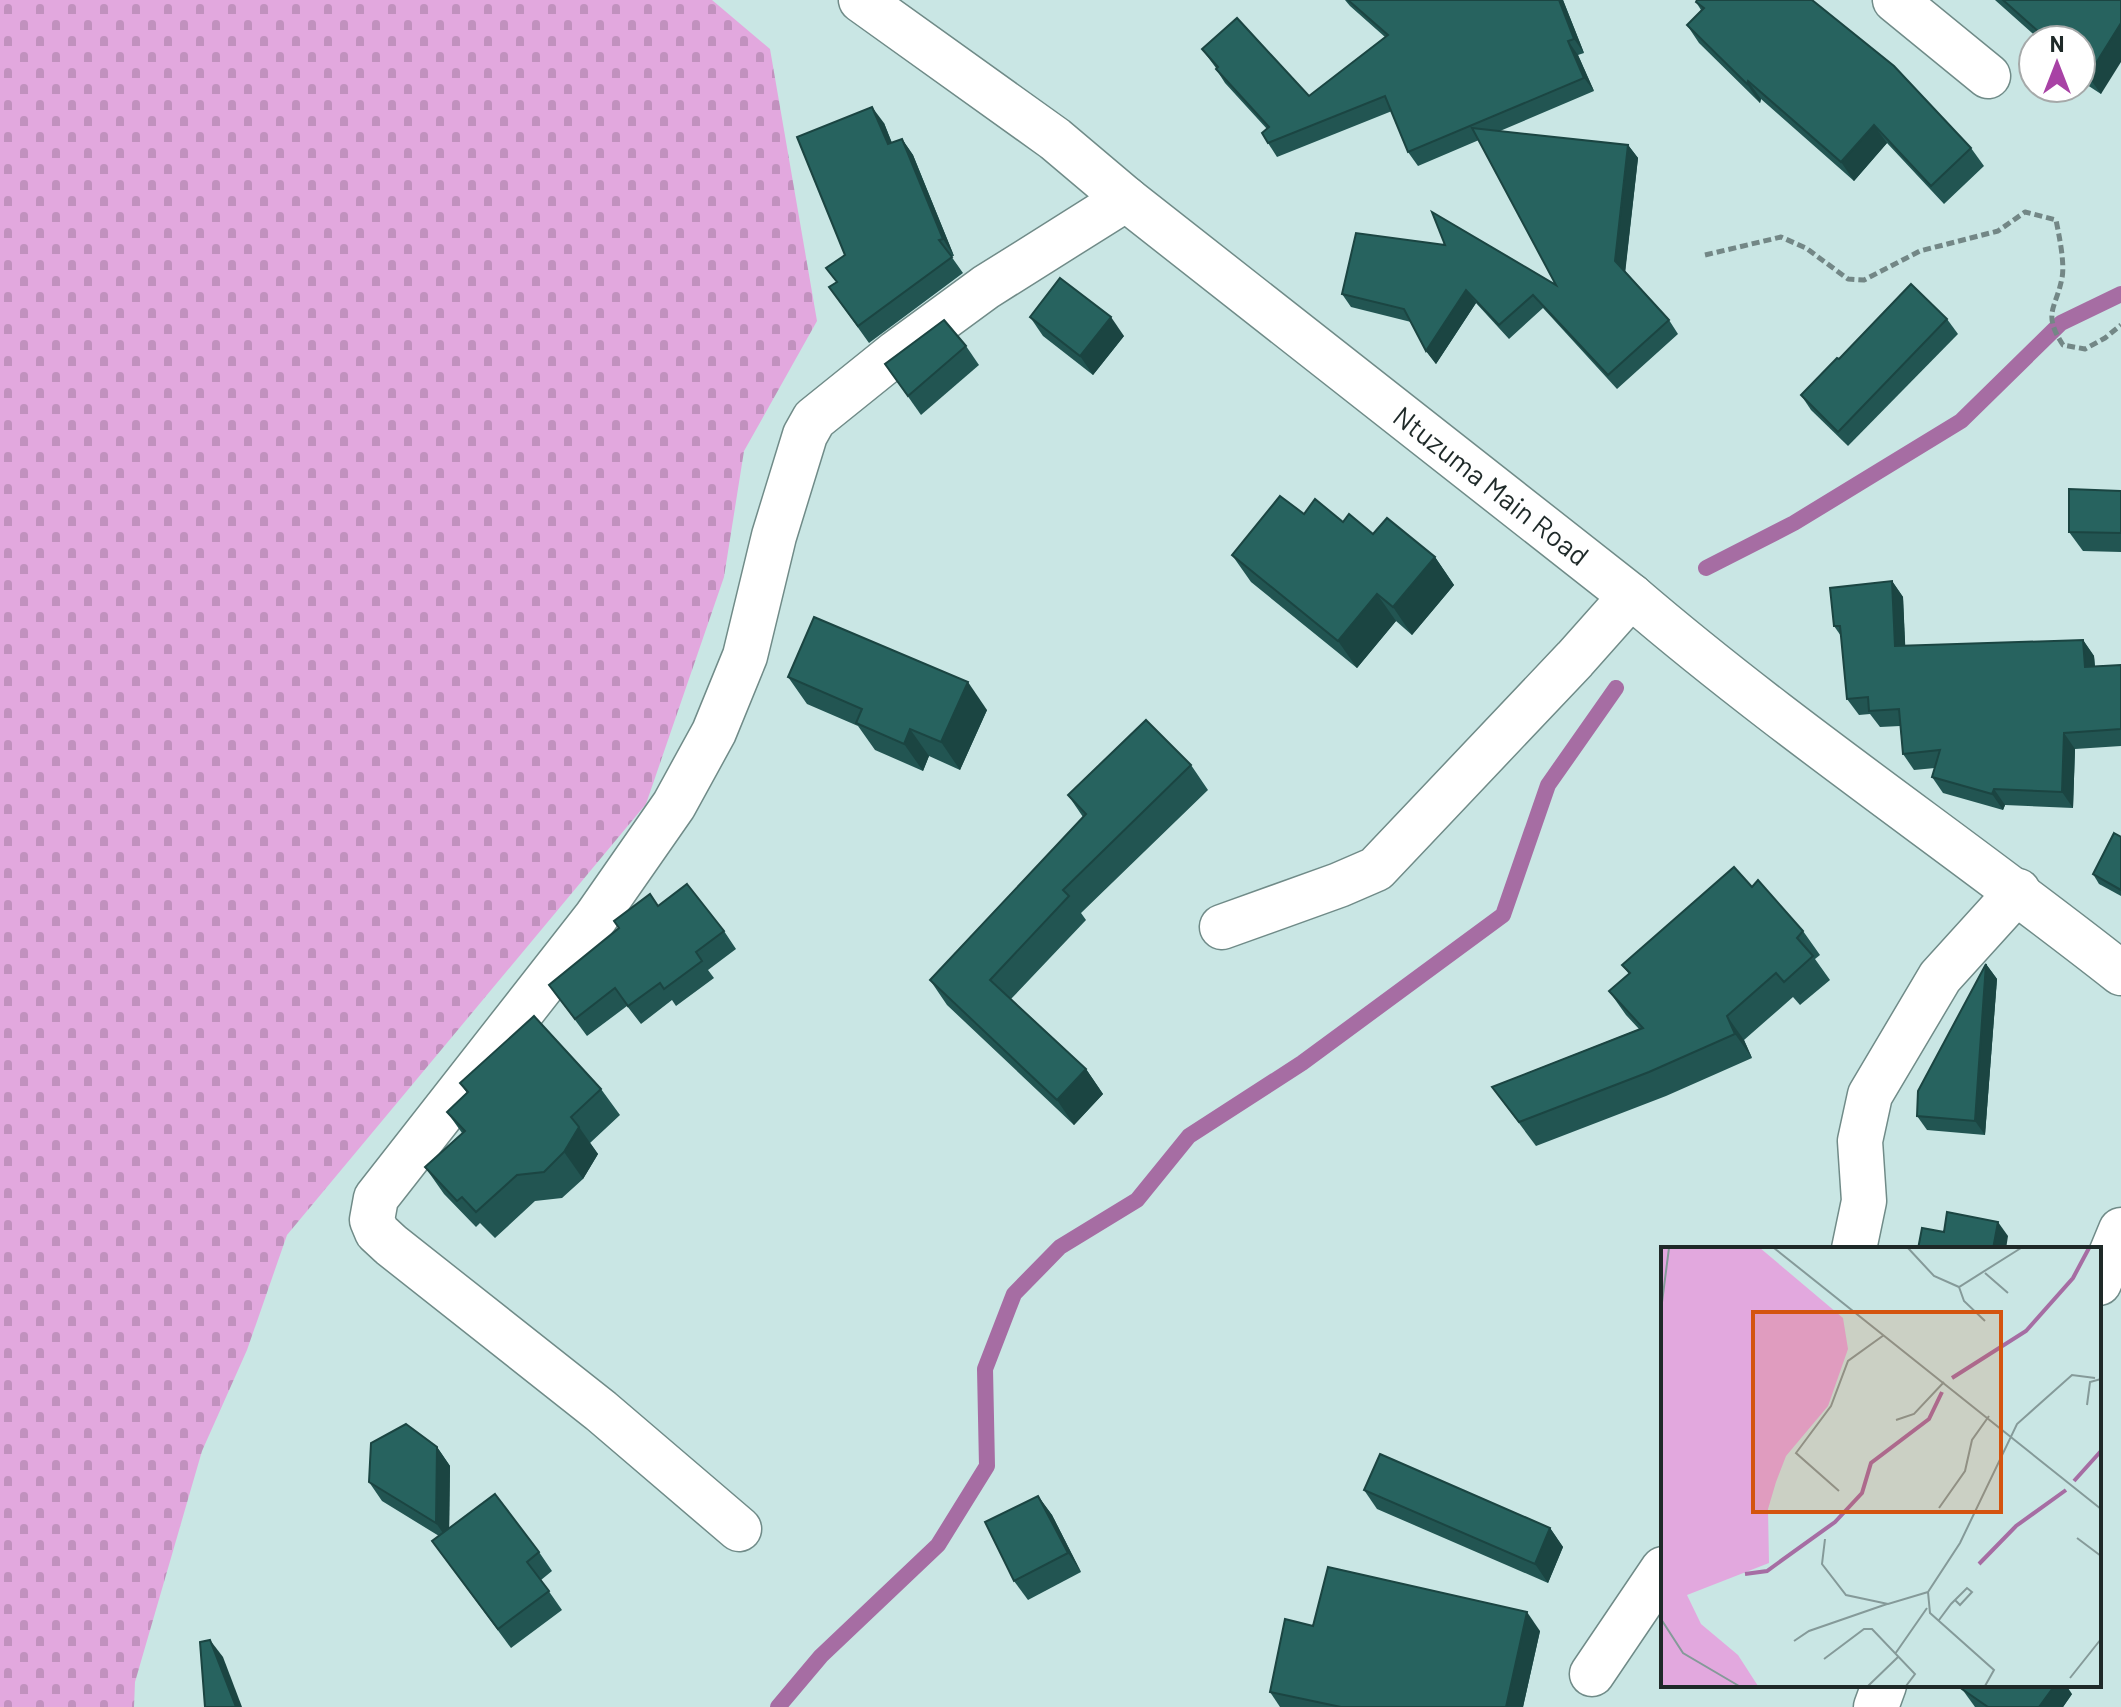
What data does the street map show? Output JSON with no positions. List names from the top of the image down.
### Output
{
  "streets": {
    "street": ["Ntuzuma Main Road"]
  },
  "north": "top"
}
